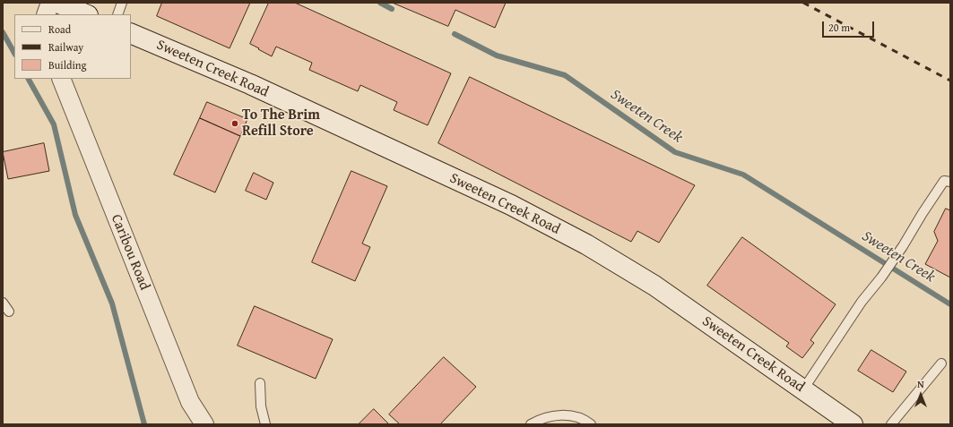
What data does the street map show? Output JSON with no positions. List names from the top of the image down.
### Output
{
  "streets": {
    "main road": ["Sweeten Creek Road"],
    "street": ["Caribou Road"]
  },
  "water": ["Sweeten Creek"],
  "places": ["To The Brim Refill Store"],
  "legend": ["Road", "Railway", "Building"],
  "scale_bar": "20 m",
  "north": "top"
}
